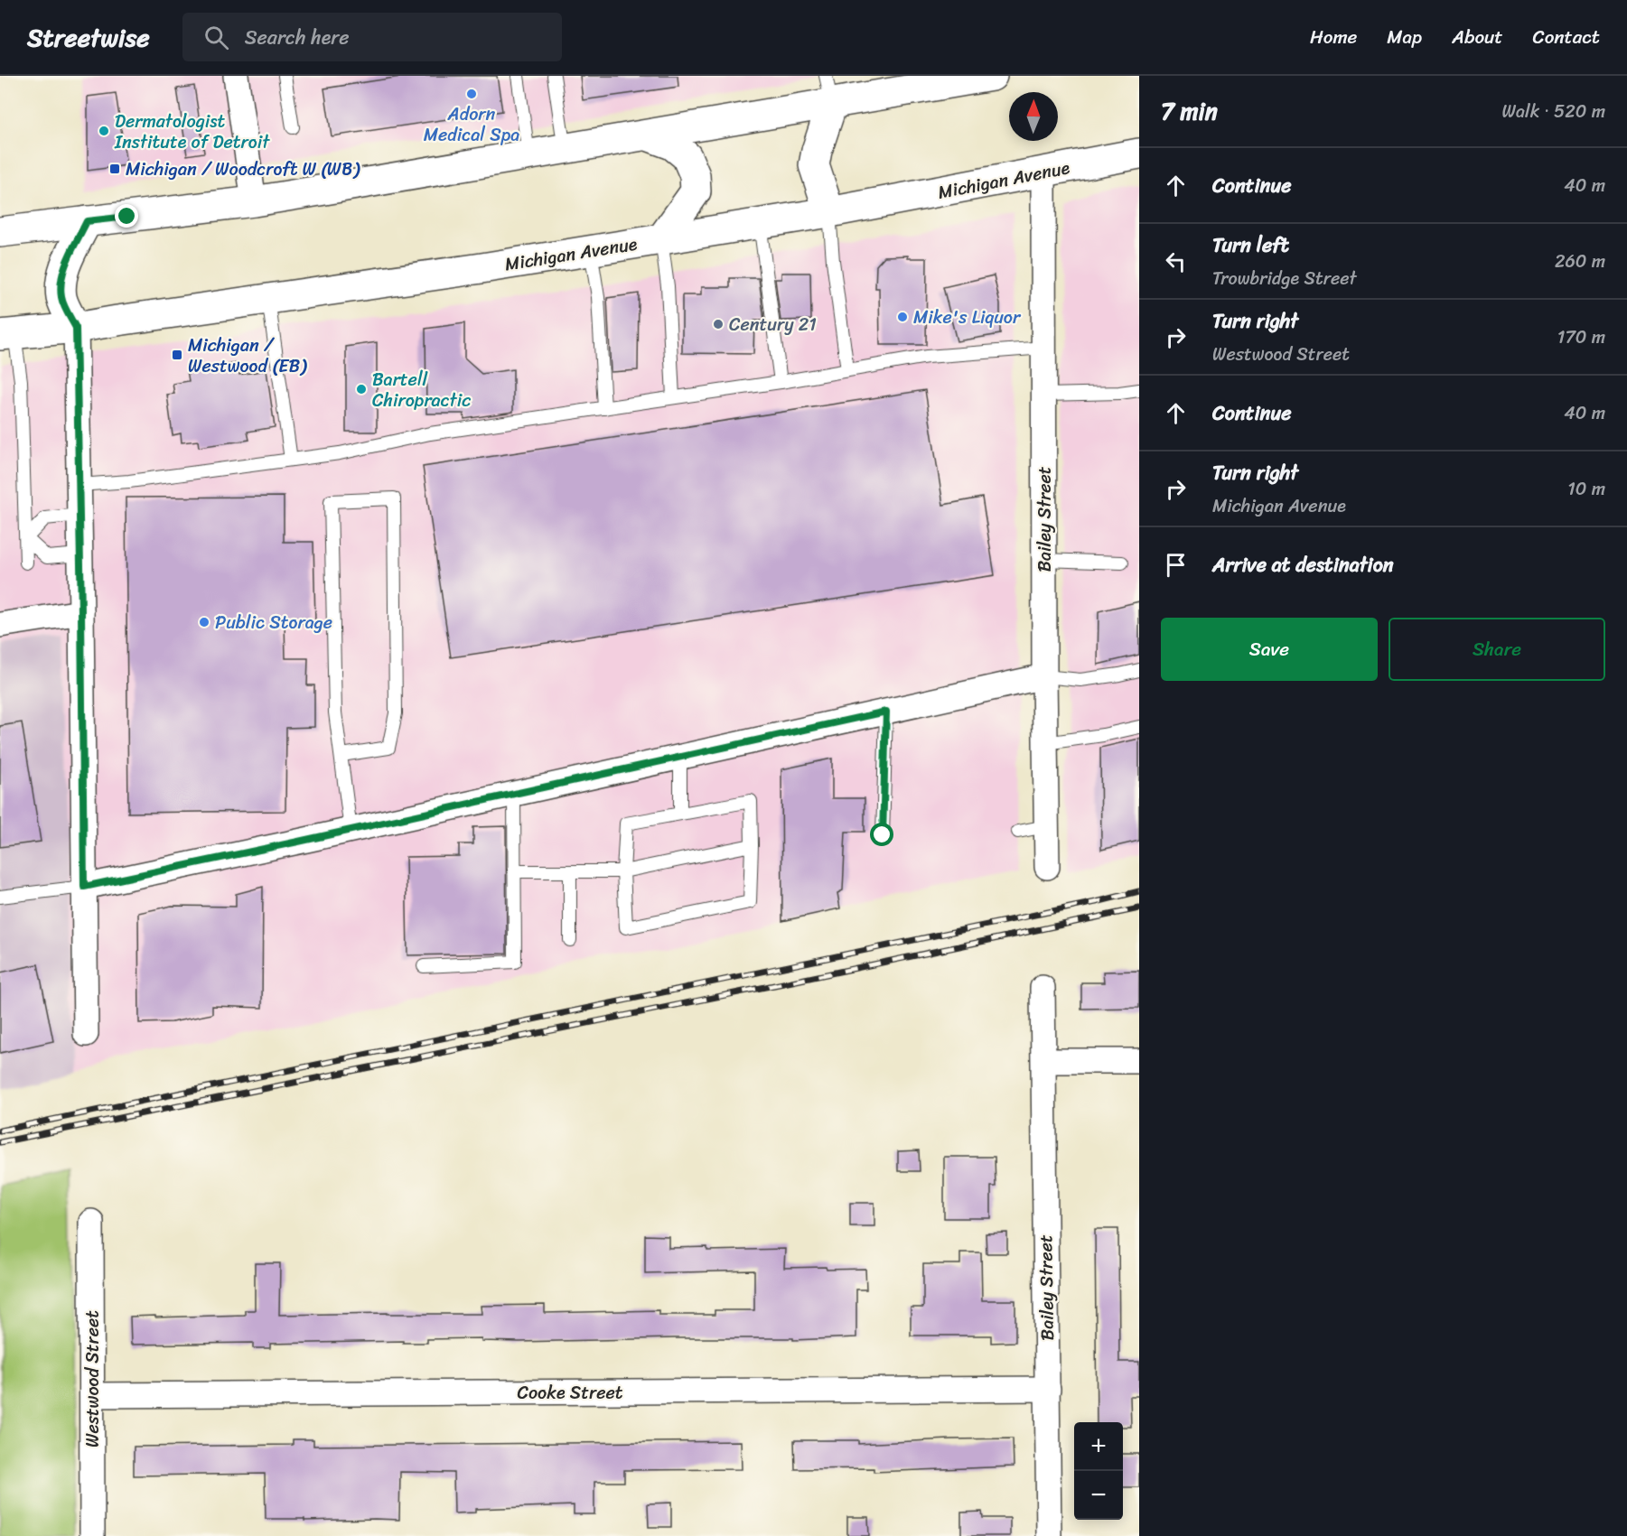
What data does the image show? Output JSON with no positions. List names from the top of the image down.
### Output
{
  "streets": {
    "main road": ["Michigan Avenue"],
    "street": ["Bailey Street", "Westwood Street", "Cooke Street"]
  },
  "crossings": [
    ["Michigan Avenue", "Bailey Street"],
    ["Bailey Street", "Cooke Street"],
    ["Westwood Street", "Cooke Street"]
  ],
  "places": {
    "other": [
      "Adorn Medical Spa",
      "Dermatologist Institute of Detroit",
      "Mike's Liquor",
      "Century 21",
      "Bartell Chiropractic",
      "Public Storage"
    ],
    "transit": ["Michigan / Woodcroft W (WB)", "Michigan / Westwood (EB)"]
  },
  "north": "top",
  "page": {
    "header": "Streetwise",
    "search": "Search here",
    "nav": [
      "Home",
      "Map",
      "About",
      "Contact"
    ],
    "heading": ["7 min", "Walk · 520 m"],
    "list": [
      ["Continue", "40 m"],
      ["Turn left", "Trowbridge Street", "260 m"],
      ["Turn right", "Westwood Street", "170 m"],
      ["Continue", "40 m"],
      ["Turn right", "Michigan Avenue", "10 m"],
      "Arrive at destination"
    ],
    "buttons": ["Save", "Share"],
    "map_buttons": ["+", "−"]
  }
}
